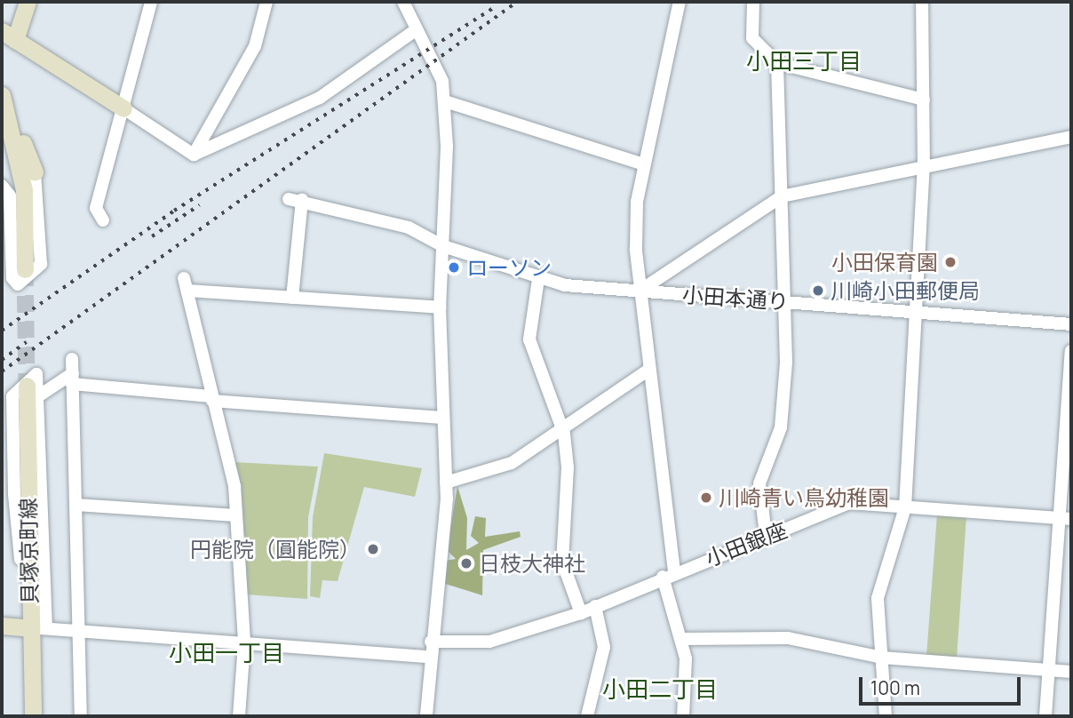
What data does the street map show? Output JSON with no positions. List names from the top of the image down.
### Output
{
  "streets": {
    "street": ["小田本通り", "小田銀座", "貝塚京町線"]
  },
  "districts": ["小田三丁目", "小田一丁目", "小田二丁目"],
  "places": [
    "小田保育園",
    "ローソン",
    "川崎小田郵便局",
    "川崎青い鳥幼稚園",
    "円能院（圓能院）",
    "日枝大神社"
  ],
  "scale_bar": "100 m"
}
